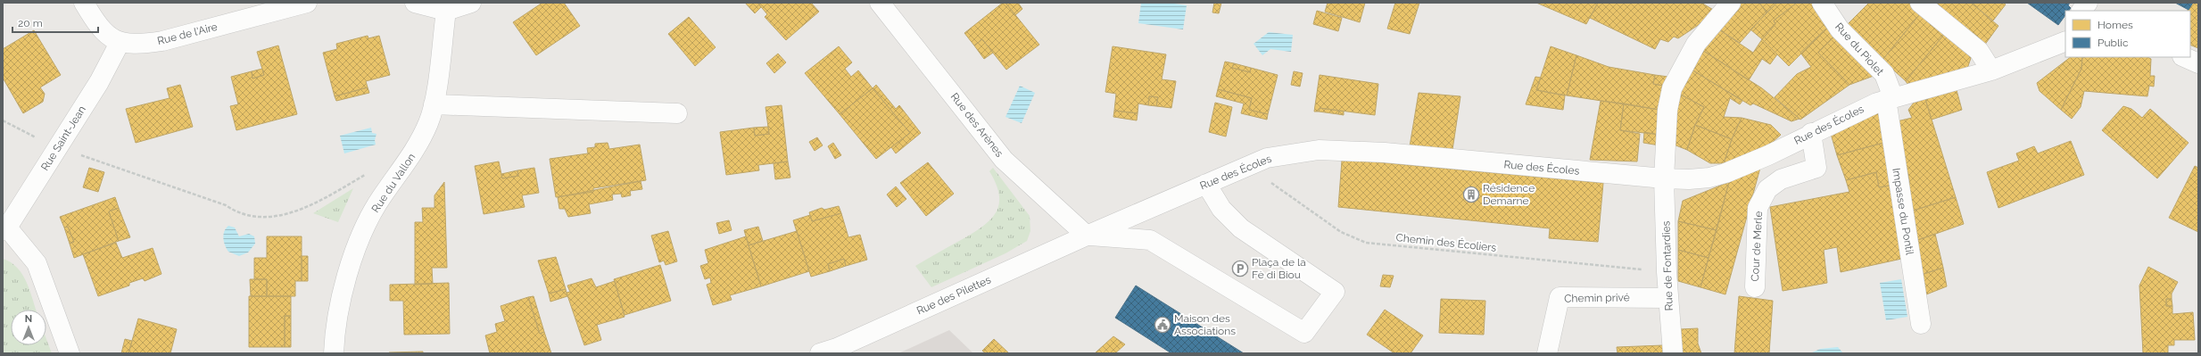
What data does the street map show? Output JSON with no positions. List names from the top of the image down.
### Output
{
  "streets": {
    "street": [
      "Rue de l'Aire",
      "Rue du Piolet",
      "Rue des Arènes",
      "Rue des Écoles",
      "Rue Saint-Jean",
      "Rue du Vallon",
      "Impasse du Pontil",
      "Cour de Merle",
      "Rue de Fontardies",
      "Rue des Pilettes",
      "Chemin privé"
    ],
    "path": ["Chemin des Écoliers"]
  },
  "crossings": [
    ["Rue de l'Aire", "Rue Saint-Jean"],
    ["Rue du Piolet", "Rue des Écoles"],
    ["Rue du Piolet", "Impasse du Pontil"],
    ["Rue des Arènes", "Rue des Écoles"],
    ["Rue des Arènes", "Rue des Pilettes"],
    ["Rue des Écoles", "Impasse du Pontil"],
    ["Rue des Écoles", "Chemin des Écoliers"],
    ["Rue des Écoles", "Cour de Merle"],
    ["Rue des Écoles", "Rue de Fontardies"],
    ["Rue des Écoles", "Rue des Pilettes"],
    ["Chemin des Écoliers", "Rue de Fontardies"],
    ["Rue de Fontardies", "Chemin privé"]
  ],
  "places": {
    "building": ["Résidence Demarne"],
    "parking": ["Plaça de la Fè di Biou"],
    "public building": ["Maison des Associations"]
  },
  "legend": ["Homes", "Public"],
  "scale_bar": "20 m",
  "north": "top"
}
